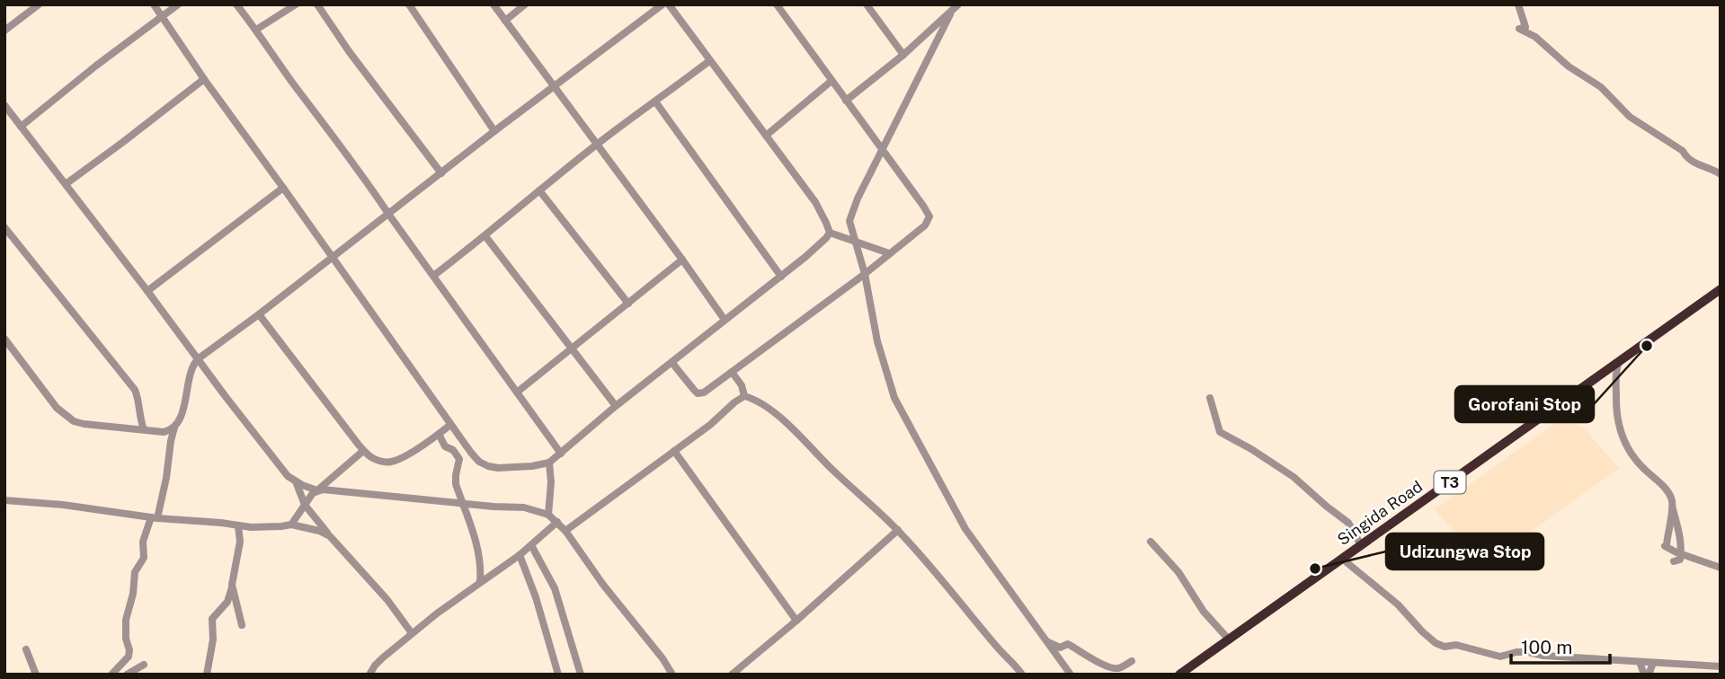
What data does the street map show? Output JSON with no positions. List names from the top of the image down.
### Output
{
  "streets": {
    "highway": ["T3", "Singida Road"]
  },
  "places": ["Gorofani Stop", "Udizungwa Stop"],
  "scale_bar": "100 m"
}
